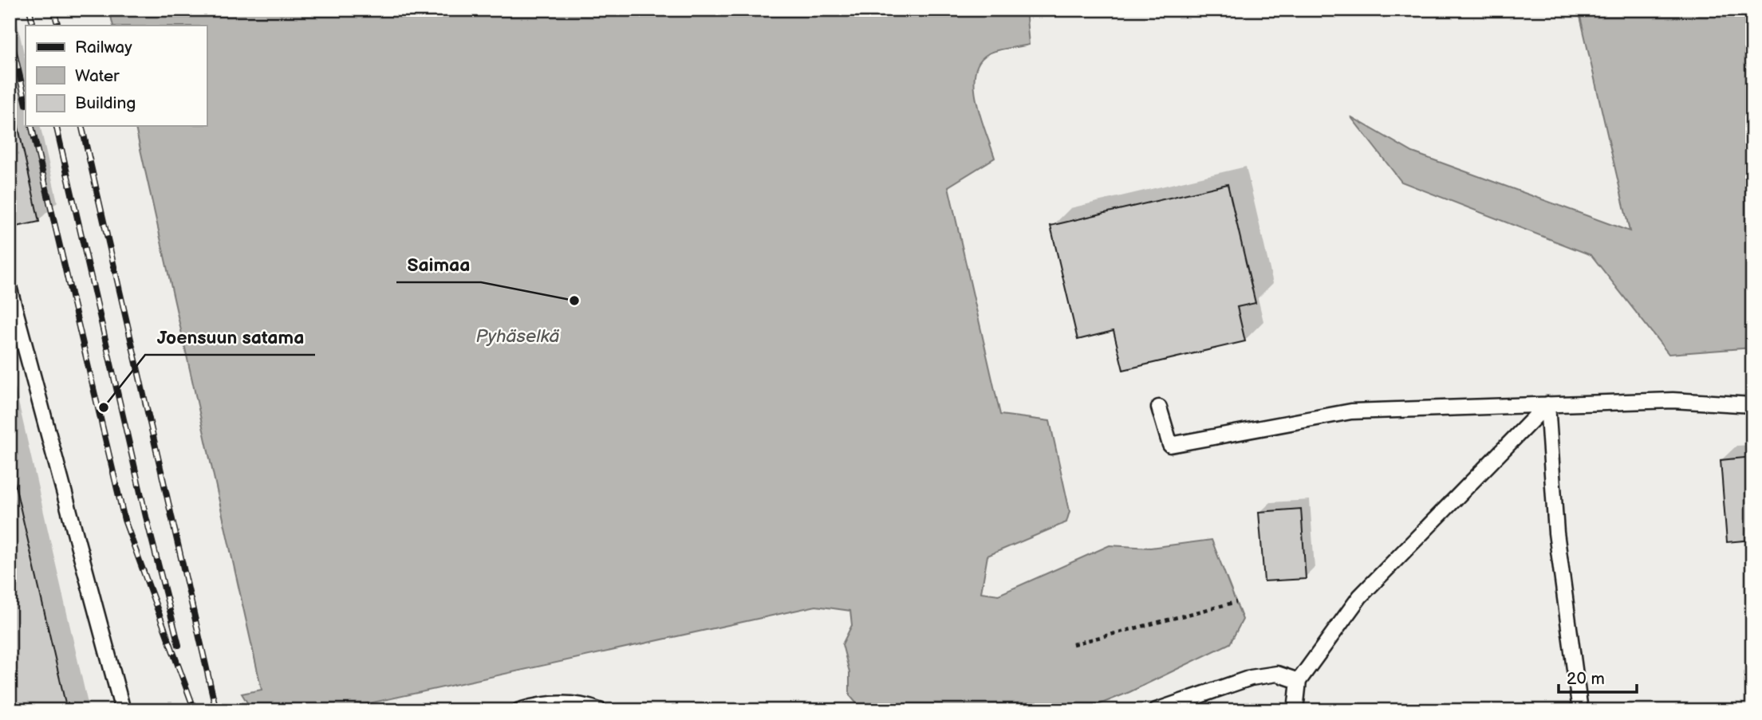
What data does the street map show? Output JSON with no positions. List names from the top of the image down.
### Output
{
  "water": ["Pyhäselkä"],
  "places": ["Saimaa", "Joensuun satama"],
  "legend": ["Railway", "Water", "Building"],
  "scale_bar": "20 m"
}
